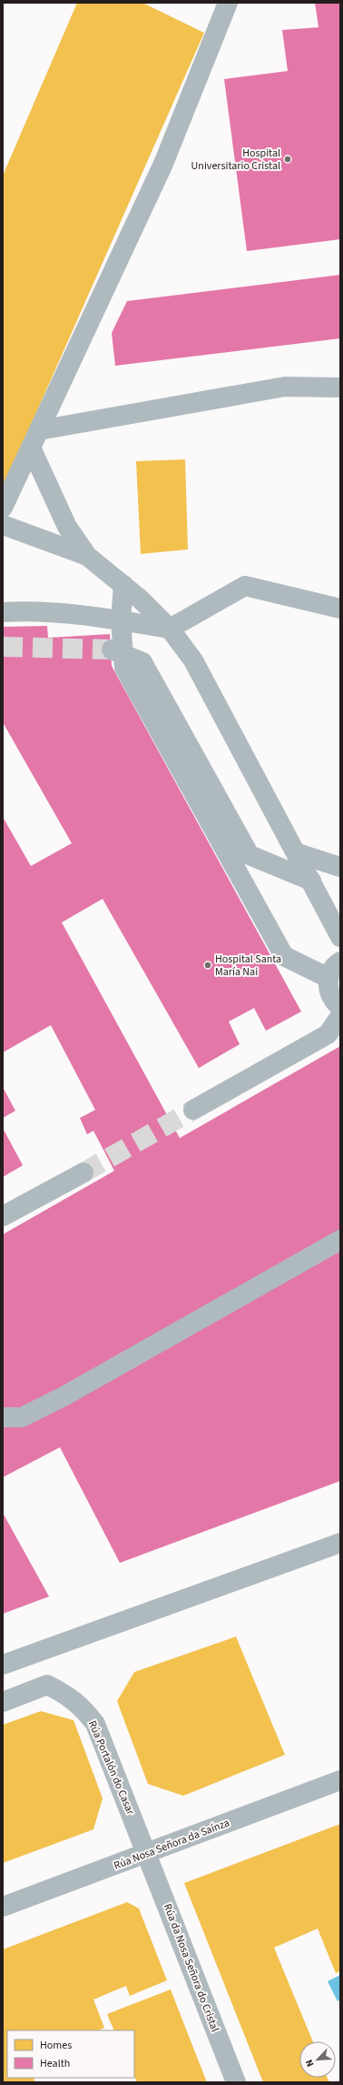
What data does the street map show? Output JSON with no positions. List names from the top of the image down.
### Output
{
  "streets": {
    "street": ["Rúa Portalón do Casar", "Rúa Nosa Señora da Saínza", "Rúa da Nosa Señora do Cristal"]
  },
  "crossings": [
    ["Rúa Portalón do Casar", "Rúa Nosa Señora da Saínza"],
    ["Rúa Portalón do Casar", "Rúa da Nosa Señora do Cristal"],
    ["Rúa Nosa Señora da Saínza", "Rúa da Nosa Señora do Cristal"]
  ],
  "places": ["Hospital Universitario Cristal", "Hospital Santa María Nai"],
  "legend": ["Homes", "Health"],
  "north": "bottom left"
}
